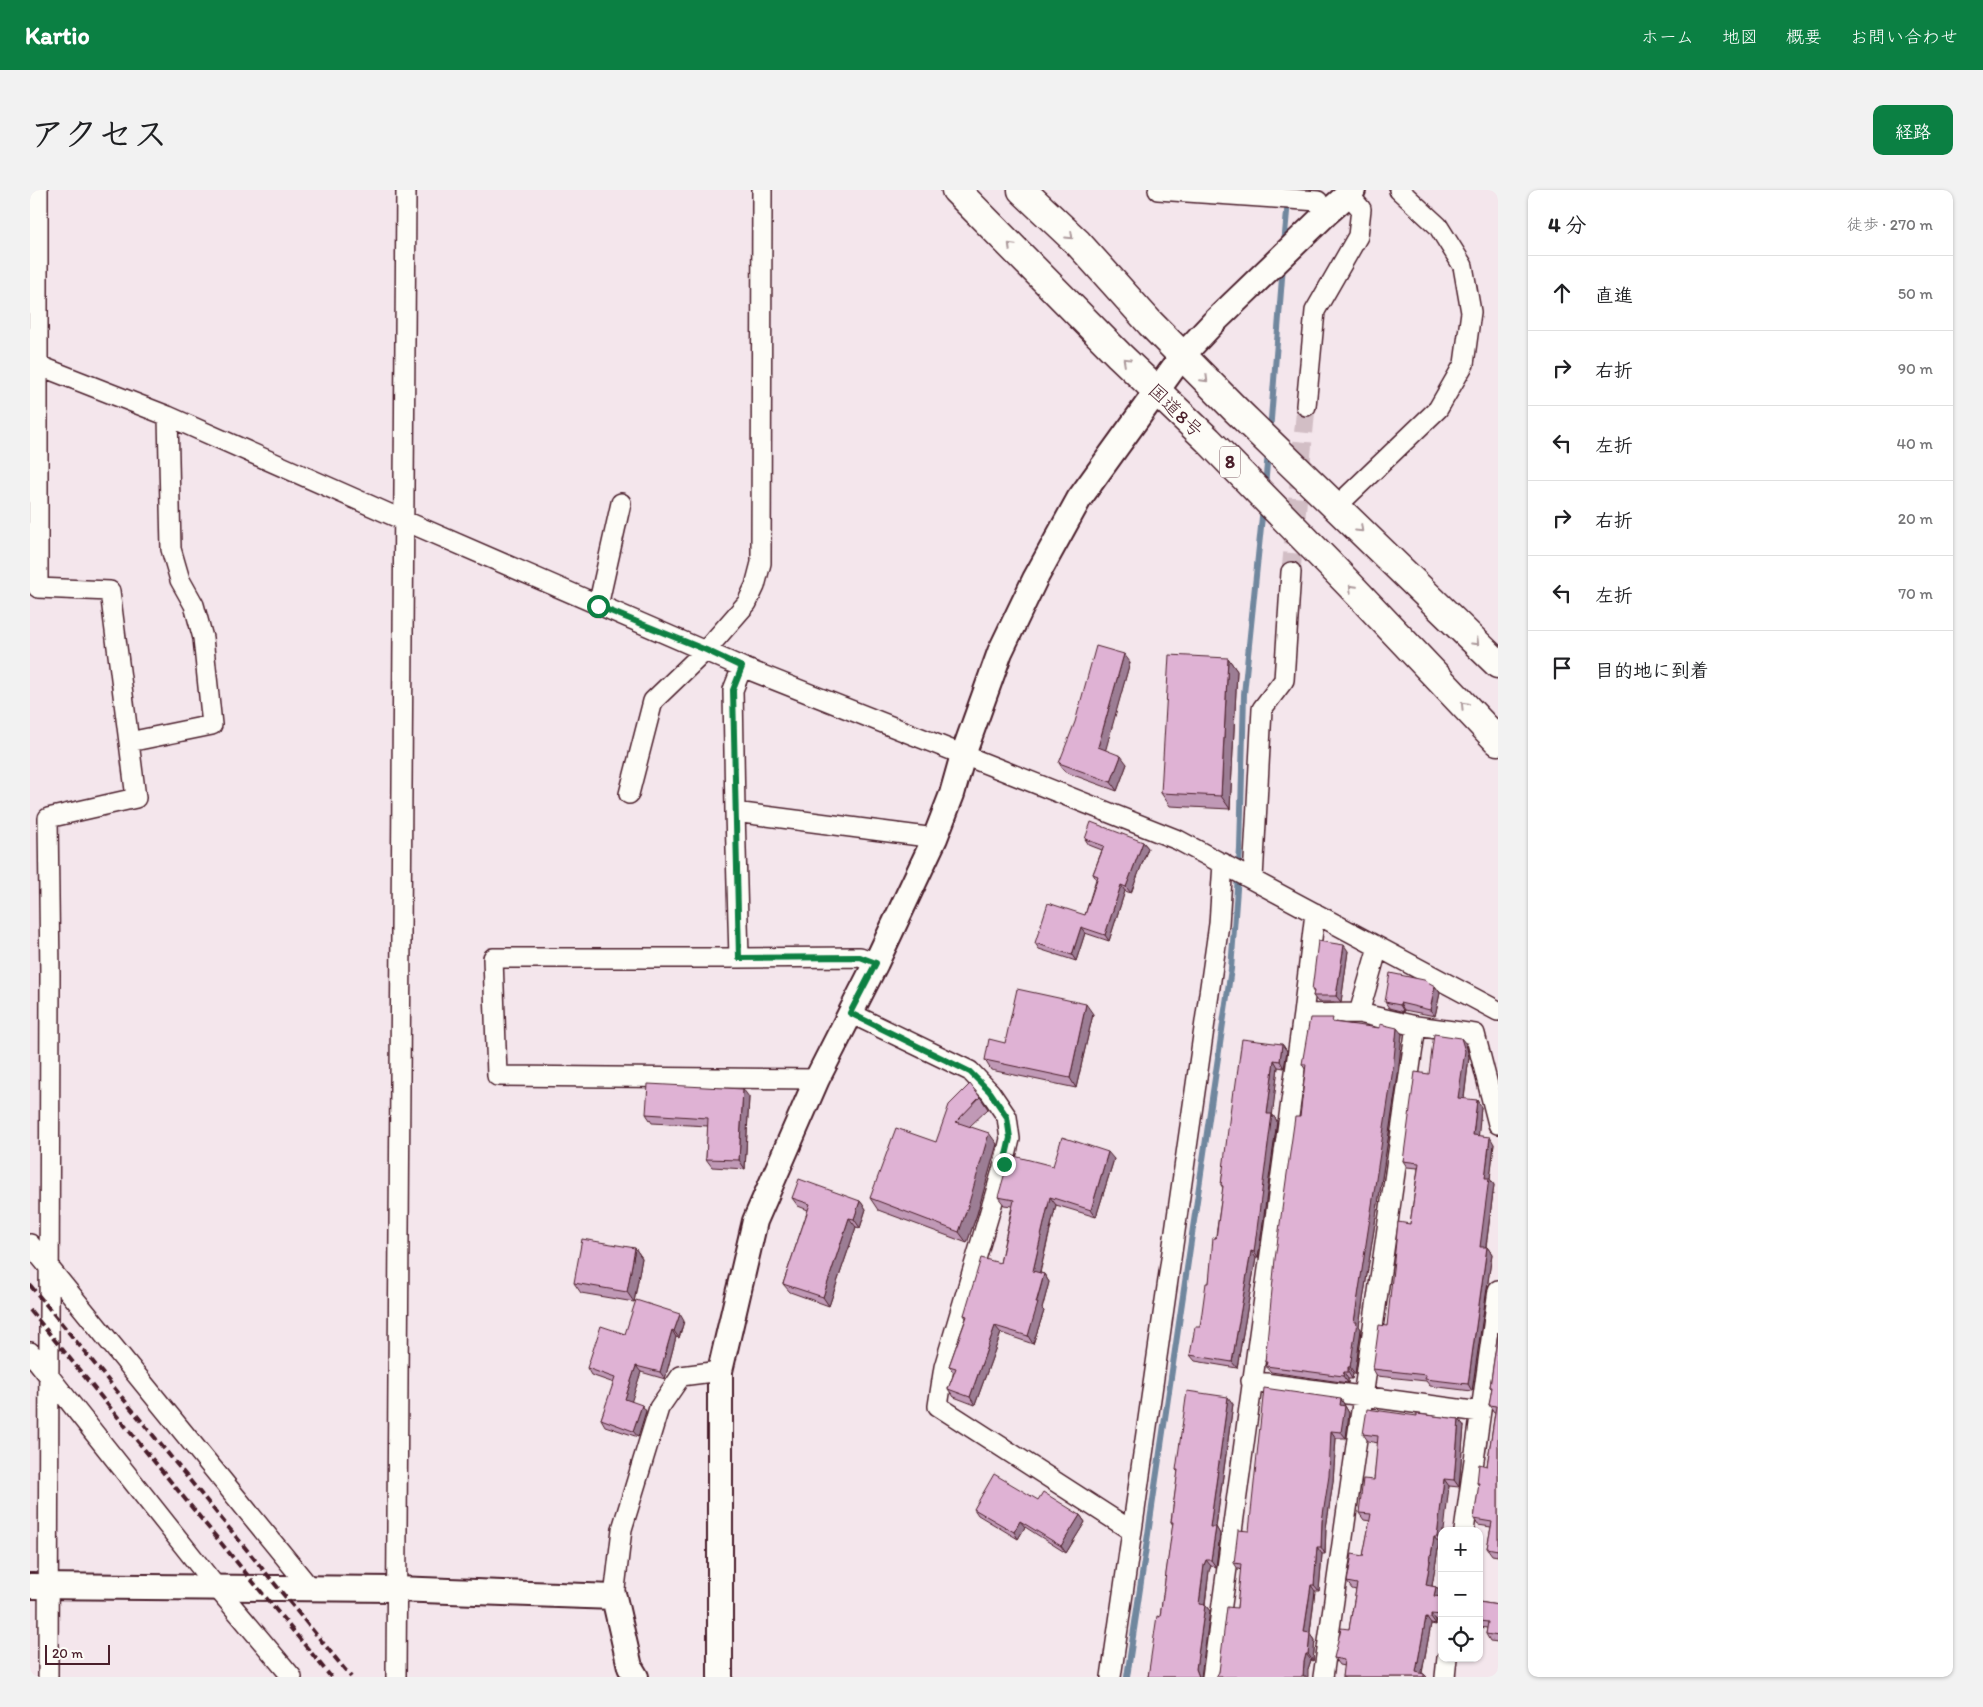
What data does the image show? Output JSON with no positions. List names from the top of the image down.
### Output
{
  "streets": {
    "highway": ["国道8号", "8"]
  },
  "scale_bar": "20 m",
  "page": {
    "header": "Kartio",
    "nav": [
      "ホーム",
      "地図",
      "概要",
      "お問い合わせ"
    ],
    "title": "アクセス",
    "buttons": "経路",
    "heading": ["4 分", "徒歩 · 270 m"],
    "list": [
      ["直進", "50 m"],
      ["右折", "90 m"],
      ["左折", "40 m"],
      ["右折", "20 m"],
      ["左折", "70 m"],
      "目的地に到着"
    ],
    "map_buttons": ["+", "−"],
    "scale": "20 m"
  }
}
